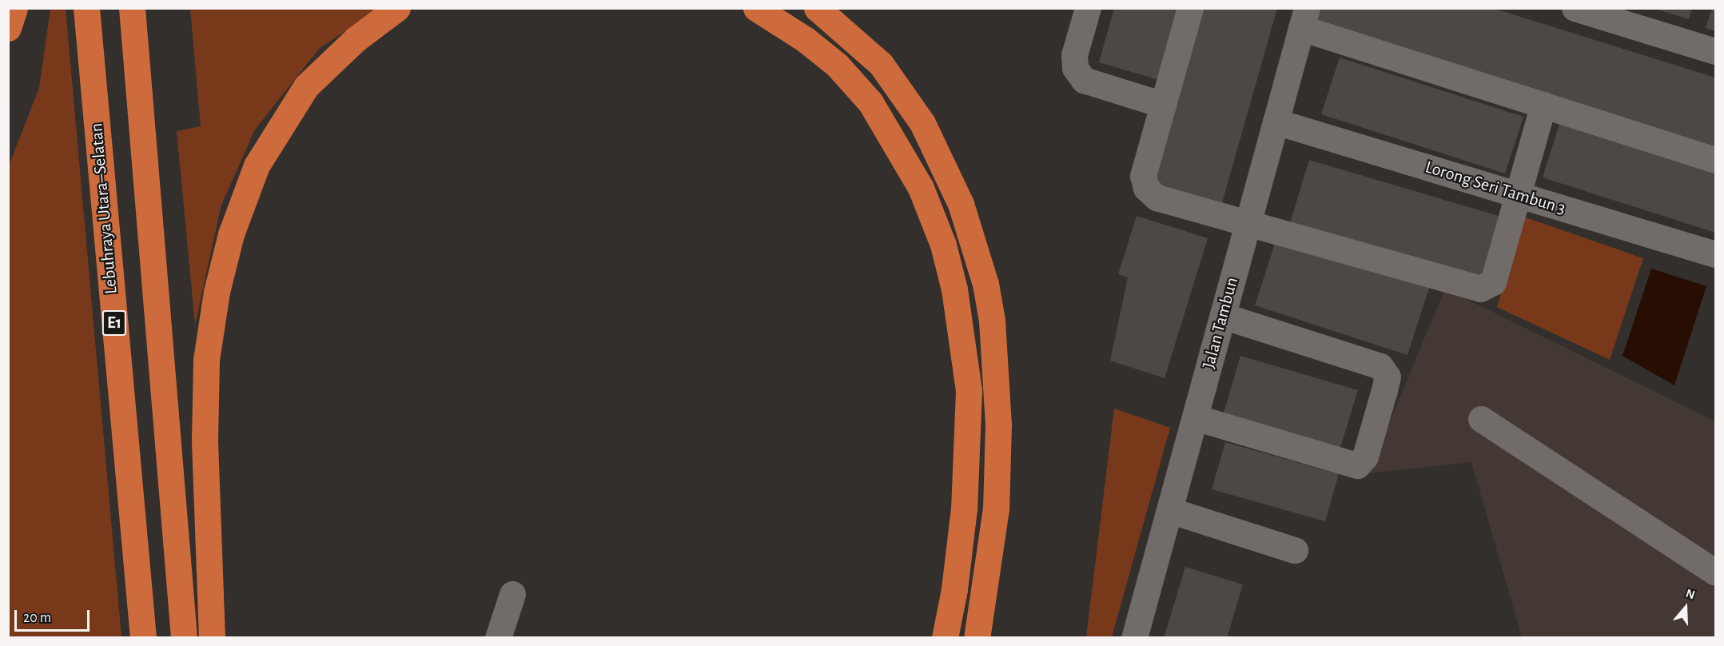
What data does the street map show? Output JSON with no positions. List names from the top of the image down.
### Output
{
  "streets": {
    "highway": ["Lebuhraya Utara–Selatan", "E1"],
    "street": ["Lorong Seri Tambun 3", "Jalan Tambun"]
  },
  "crossings": [
    ["Lorong Seri Tambun 3", "Jalan Tambun"]
  ],
  "scale_bar": "20 m",
  "north": "top"
}
